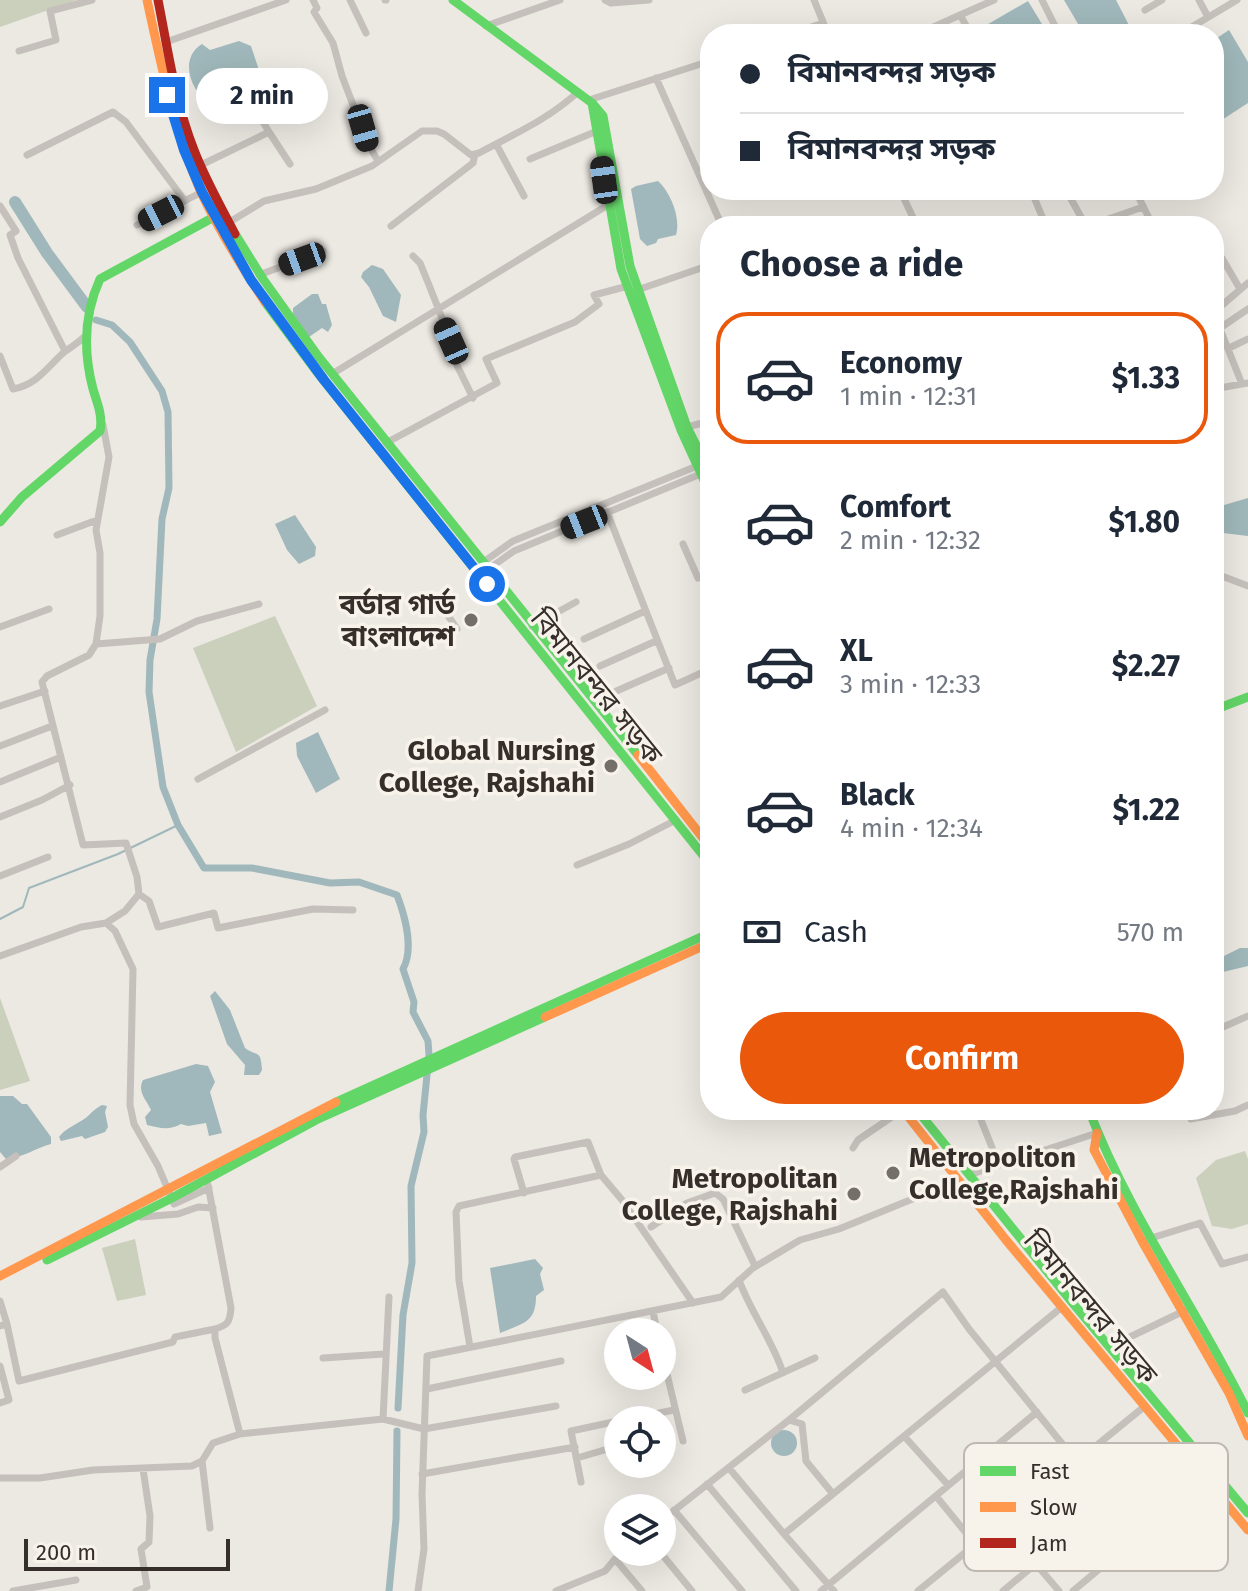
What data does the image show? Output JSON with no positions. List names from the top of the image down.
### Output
{
  "streets": {
    "main road": ["বিমানবন্দর সড়ক"]
  },
  "places": [
    "বর্ডার গার্ড বাংলাদেশ",
    "Global Nursing College, Rajshahi",
    "Metropoliton College,Rajshahi",
    "Metropolitan College, Rajshahi"
  ],
  "legend": ["Fast", "Slow", "Jam"],
  "scale_bar": "200 m",
  "north": "bottom right",
  "page": {
    "banner": ["বিমানবন্দর সড়ক", "বিমানবন্দর সড়ক"],
    "bubble": "2 min",
    "heading": "Choose a ride",
    "list": [
      {
        "name": "Economy",
        "note": "1 min · 12:31",
        "value": "$1.33"
      },
      {
        "name": "Comfort",
        "note": "2 min · 12:32",
        "value": "$1.80"
      },
      {
        "name": "XL",
        "note": "3 min · 12:33",
        "value": "$2.27"
      },
      {
        "name": "Black",
        "note": "4 min · 12:34",
        "value": "$1.22"
      }
    ],
    "pay": ["Cash", "570 m"],
    "buttons": "Confirm",
    "scale": "200 m"
  }
}
